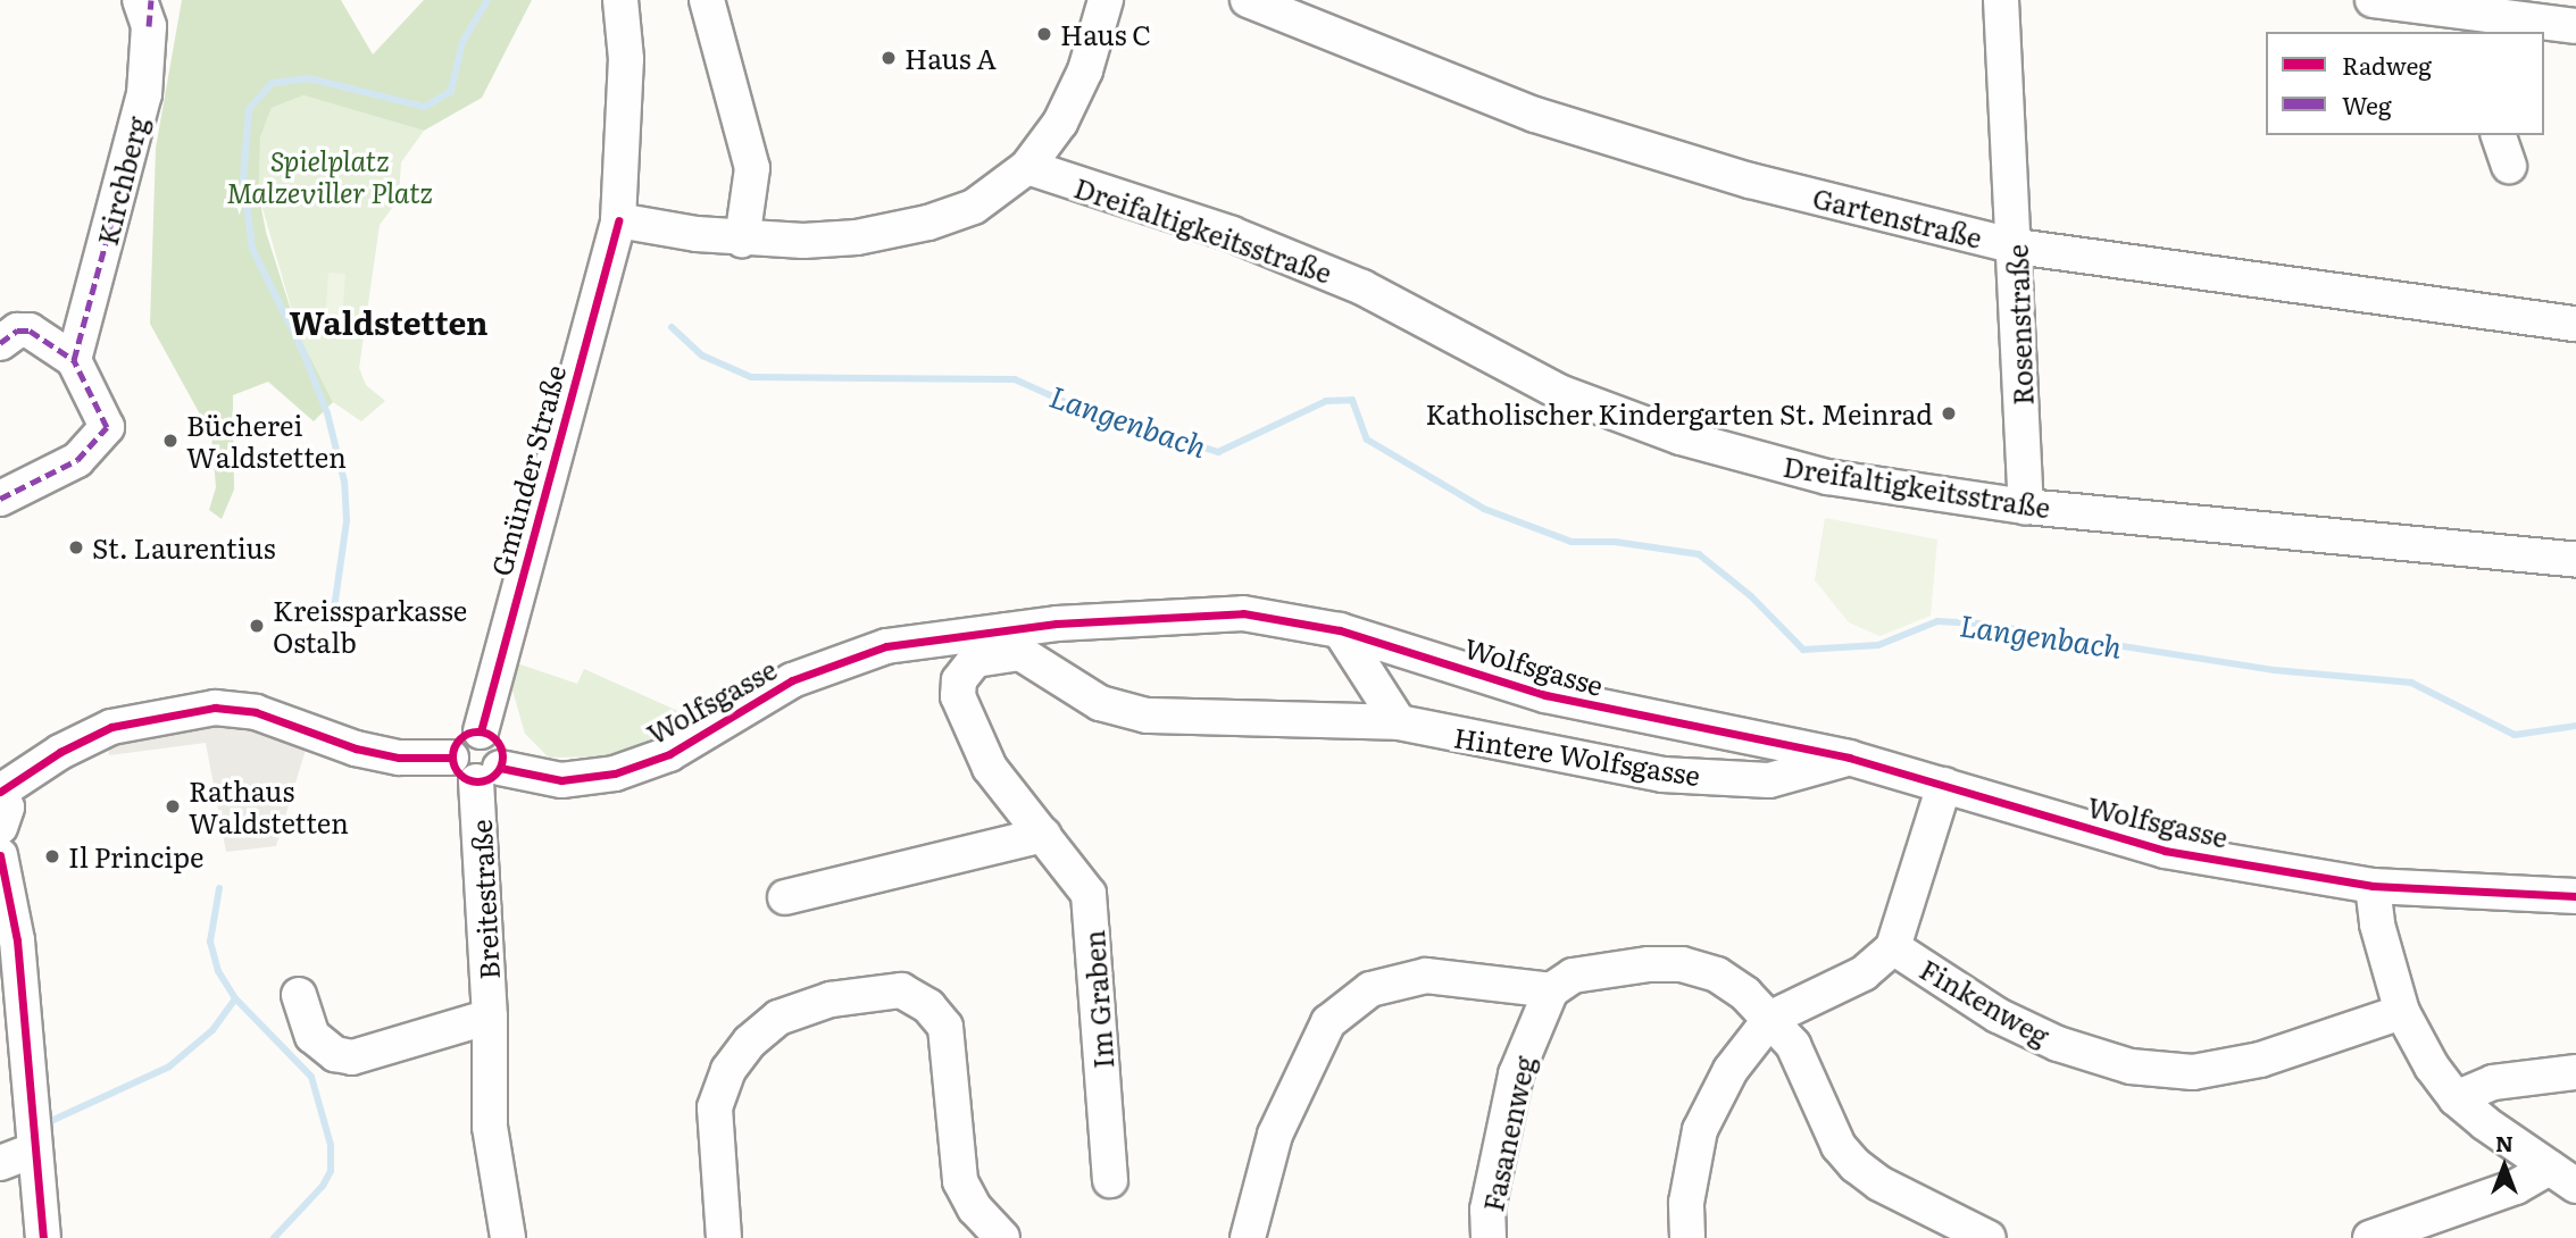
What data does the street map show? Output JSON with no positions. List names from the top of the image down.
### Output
{
  "streets": {
    "street": [
      "Kirchberg",
      "Gartenstraße",
      "Dreifaltigkeitsstraße",
      "Rosenstraße",
      "Gmünder Straße",
      "Wolfsgasse",
      "Hintere Wolfsgasse",
      "Breitestraße",
      "Im Graben",
      "Finkenweg",
      "Fasanenweg"
    ]
  },
  "crossings": [
    ["Gartenstraße", "Rosenstraße"],
    ["Dreifaltigkeitsstraße", "Rosenstraße"],
    ["Gmünder Straße", "Wolfsgasse"],
    ["Gmünder Straße", "Breitestraße"],
    ["Wolfsgasse", "Hintere Wolfsgasse"],
    ["Wolfsgasse", "Breitestraße"],
    ["Wolfsgasse", "Im Graben"],
    ["Hintere Wolfsgasse", "Im Graben"]
  ],
  "districts": ["Waldstetten"],
  "water": ["Langenbach"],
  "parks": ["Spielplatz Malzeviller Platz"],
  "places": [
    "Haus C",
    "Haus A",
    "Katholischer Kindergarten St. Meinrad",
    "Bücherei Waldstetten",
    "St. Laurentius",
    "Kreissparkasse Ostalb",
    "Rathaus Waldstetten",
    "Il Principe"
  ],
  "legend": ["Radweg", "Weg"],
  "north": "top"
}
